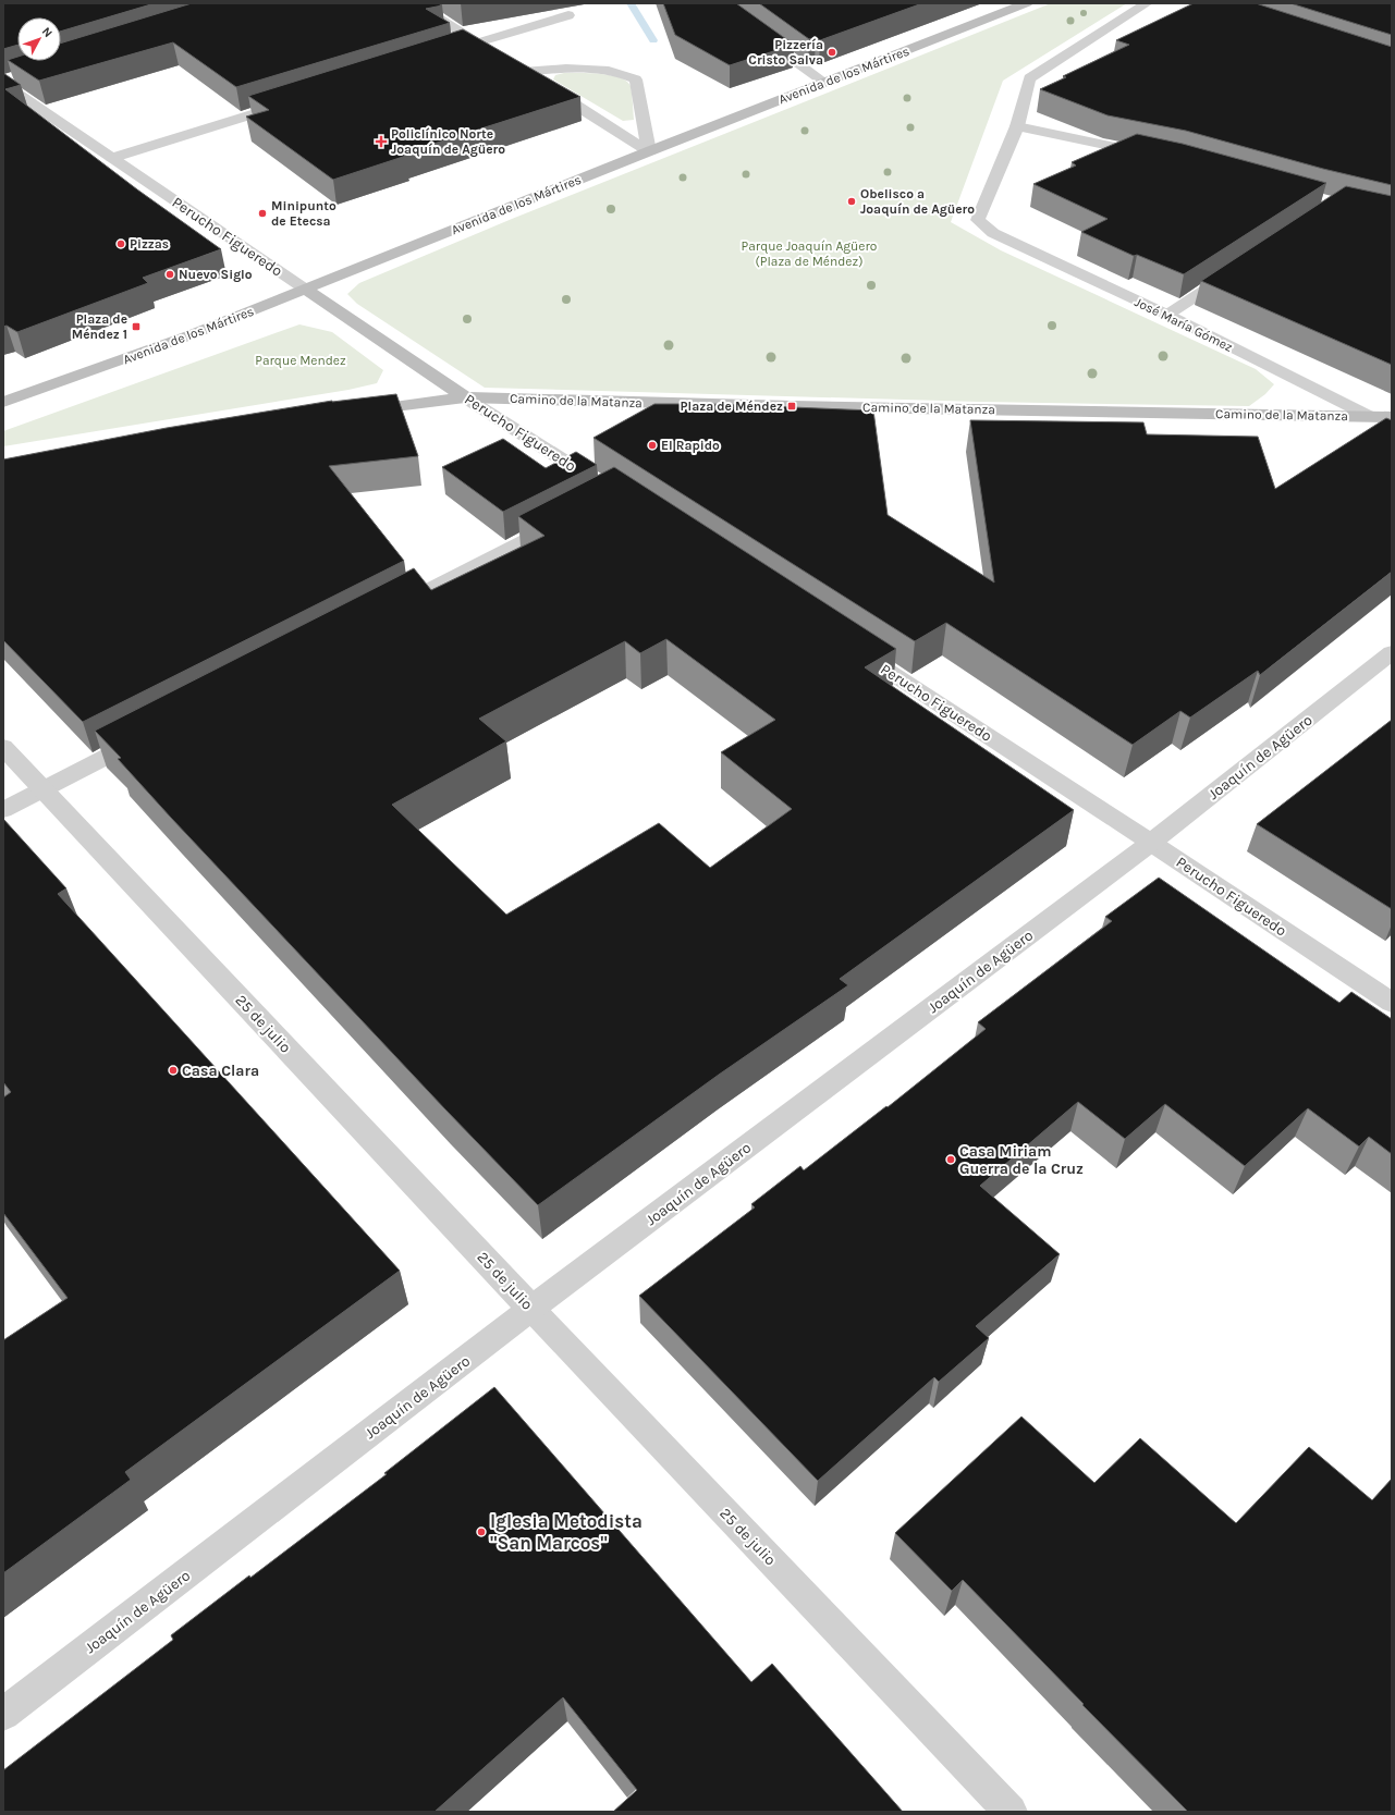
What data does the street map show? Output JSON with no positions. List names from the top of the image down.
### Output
{
  "streets": {
    "main road": ["Avenida de los Mártires", "Perucho Figueredo", "Camino de la Matanza"],
    "street": ["José María Gómez", "Joaquín de Agüero", "25 de julio"]
  },
  "crossings": [
    ["Avenida de los Mártires", "Perucho Figueredo"],
    ["Perucho Figueredo", "Camino de la Matanza"],
    ["Perucho Figueredo", "Joaquín de Agüero"],
    ["José María Gómez", "Camino de la Matanza"],
    ["Joaquín de Agüero", "25 de julio"]
  ],
  "parks": ["Parque Joaquín Agüero (Plaza de Méndez)", "Parque Mendez"],
  "places": {
    "other": [
      "Pizzería Cristo Salva",
      "Obelisco a Joaquín de Agüero",
      "Minipunto de Etecsa",
      "Pizzas",
      "Nuevo Siglo",
      "El Rapido",
      "Casa Clara",
      "Casa Miriam Guerra de la Cruz",
      "Iglesia Metodista \"San Marcos\""
    ],
    "health": ["Policlínico Norte Joaquín de Agüero"],
    "transit": ["Plaza de Méndez 1", "Plaza de Méndez"]
  },
  "north": "top right"
}
